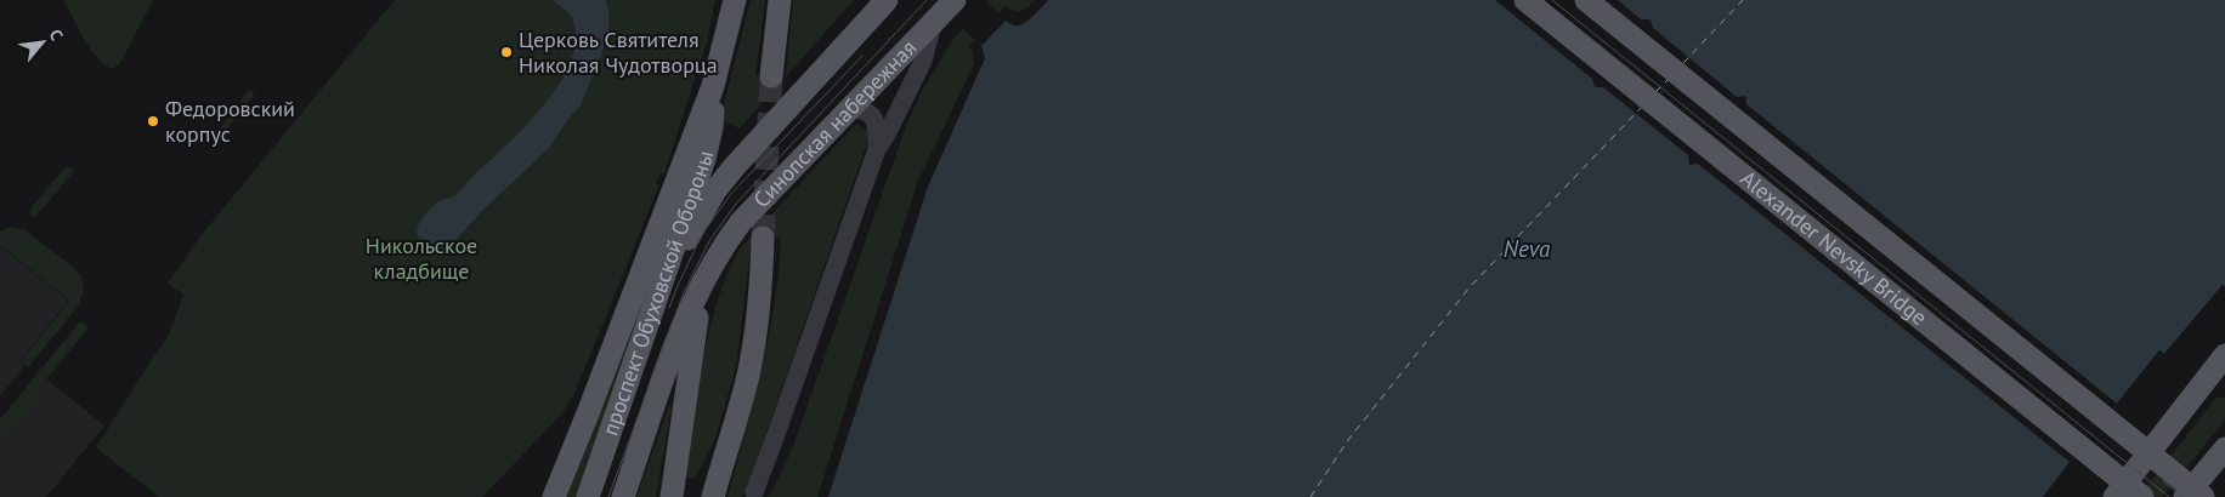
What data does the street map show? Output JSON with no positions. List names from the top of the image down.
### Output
{
  "streets": {
    "main road": ["Синопская набережная", "Alexander Nevsky Bridge", "проспект Обуховской Обороны"]
  },
  "crossings": [
    ["Синопская набережная", "проспект Обуховской Обороны"]
  ],
  "water": ["Neva"],
  "parks": ["Никольское кладбище"],
  "places": ["Церковь Святителя Николая Чудотворца", "Федоровский корпус"],
  "north": "top right"
}
